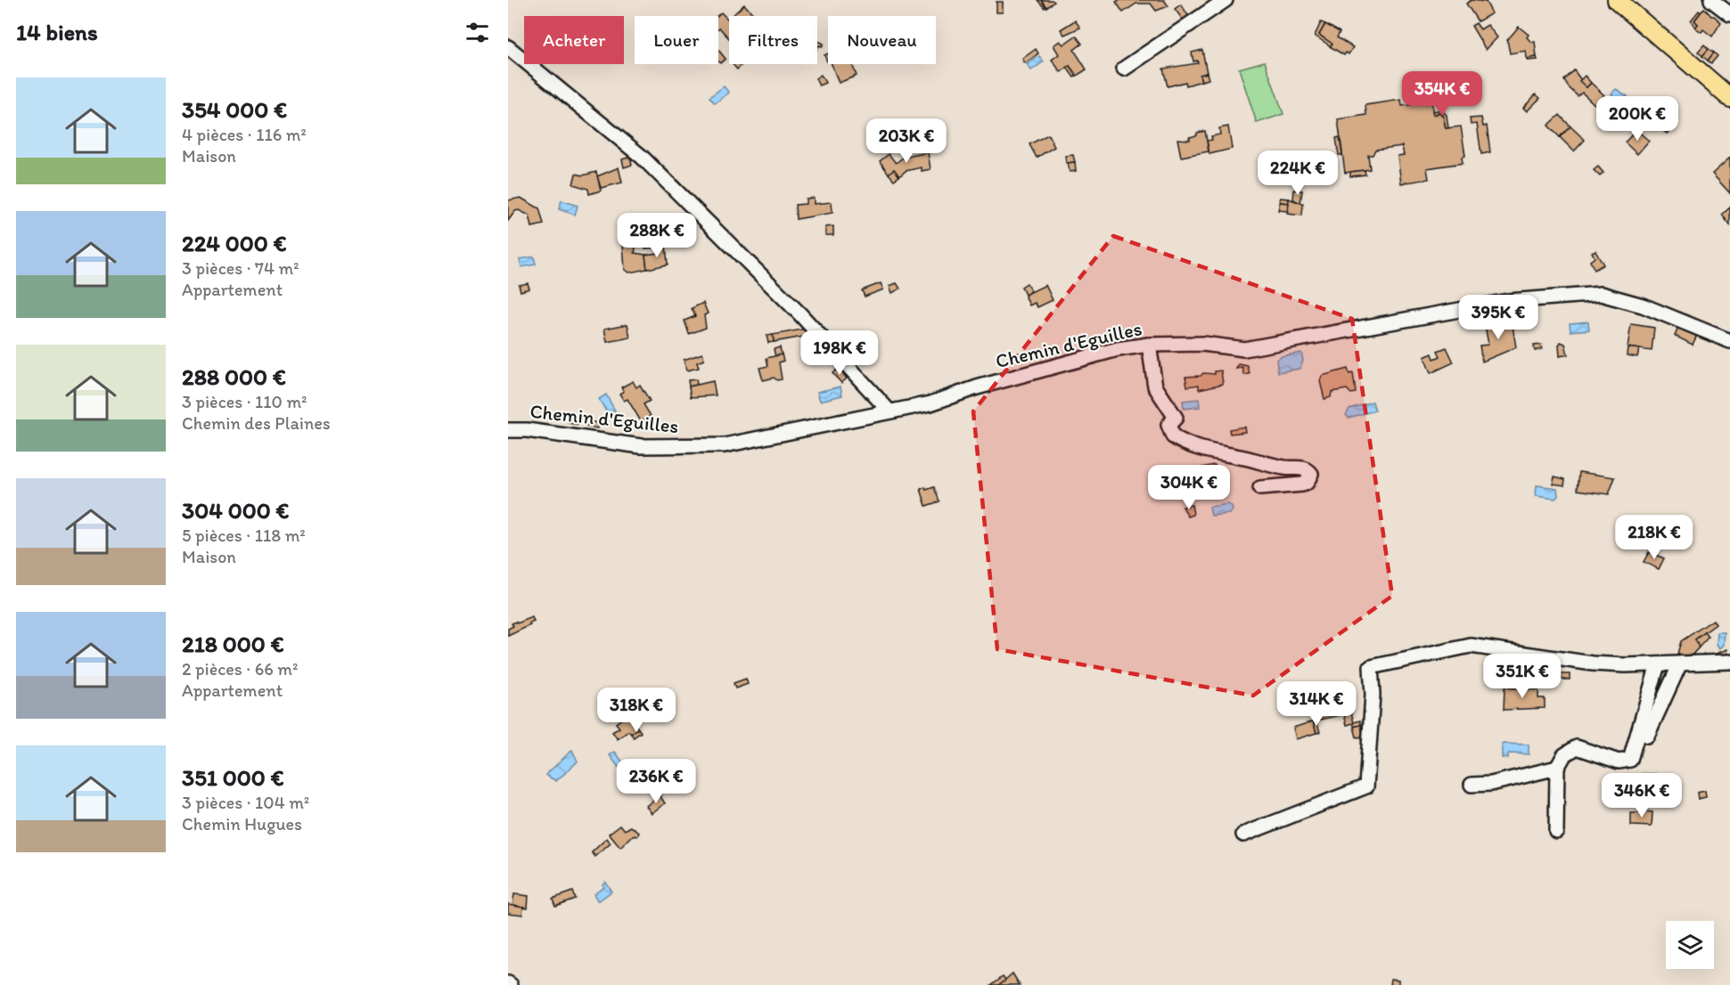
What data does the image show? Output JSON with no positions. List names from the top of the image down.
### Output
{
  "streets": {
    "street": ["Chemin d'Eguilles"]
  },
  "page": {
    "heading": "14 biens",
    "chip": [
      "Acheter",
      "Louer",
      "Filtres",
      "Nouveau"
    ],
    "list": [
      {
        "name": "354 000 €",
        "note": "4 pièces · 116 m² · Maison"
      },
      {
        "name": "224 000 €",
        "note": "3 pièces · 74 m² · Appartement"
      },
      {
        "name": "288 000 €",
        "note": "3 pièces · 110 m² · Chemin des Plaines"
      },
      {
        "name": "304 000 €",
        "note": "5 pièces · 118 m² · Maison"
      },
      {
        "name": "218 000 €",
        "note": "2 pièces · 66 m² · Appartement"
      },
      {
        "name": "351 000 €",
        "note": "3 pièces · 104 m² · Chemin Hugues"
      }
    ],
    "price": [
      "354K €",
      "200K €",
      "203K €",
      "224K €",
      "288K €",
      "395K €",
      "198K €",
      "304K €",
      "218K €",
      "351K €",
      "314K €",
      "318K €",
      "236K €",
      "346K €"
    ]
  }
}
